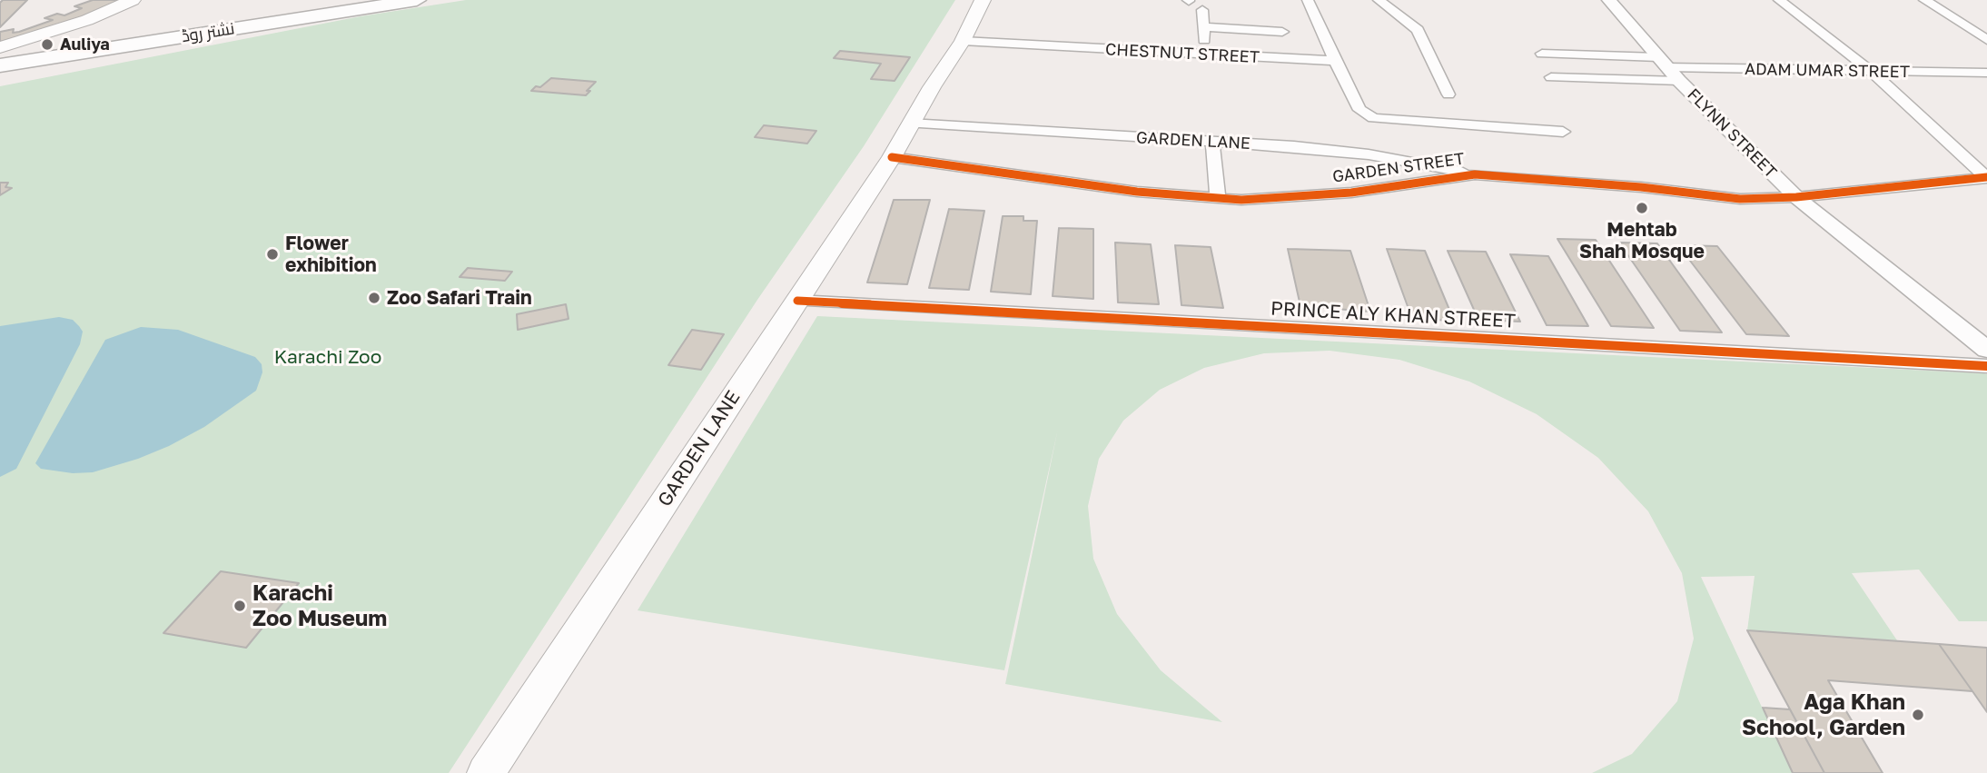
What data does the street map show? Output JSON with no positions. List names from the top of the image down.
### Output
{
  "streets": {
    "main road": ["نشتر روڈ", "GARDEN LANE"],
    "street": [
      "CHESTNUT STREET",
      "ADAM UMAR STREET",
      "FLYNN STREET",
      "GARDEN STREET",
      "PRINCE ALY KHAN STREET"
    ]
  },
  "crossings": [
    ["CHESTNUT STREET", "GARDEN LANE"],
    ["ADAM UMAR STREET", "FLYNN STREET"],
    ["FLYNN STREET", "GARDEN STREET"],
    ["GARDEN LANE", "GARDEN STREET"],
    ["GARDEN LANE", "PRINCE ALY KHAN STREET"]
  ],
  "parks": ["Karachi Zoo"],
  "places": [
    "Auliya",
    "Mehtab Shah Mosque",
    "Flower exhibition",
    "Zoo Safari Train",
    "Karachi Zoo Museum",
    "Aga Khan School, Garden"
  ]
}
